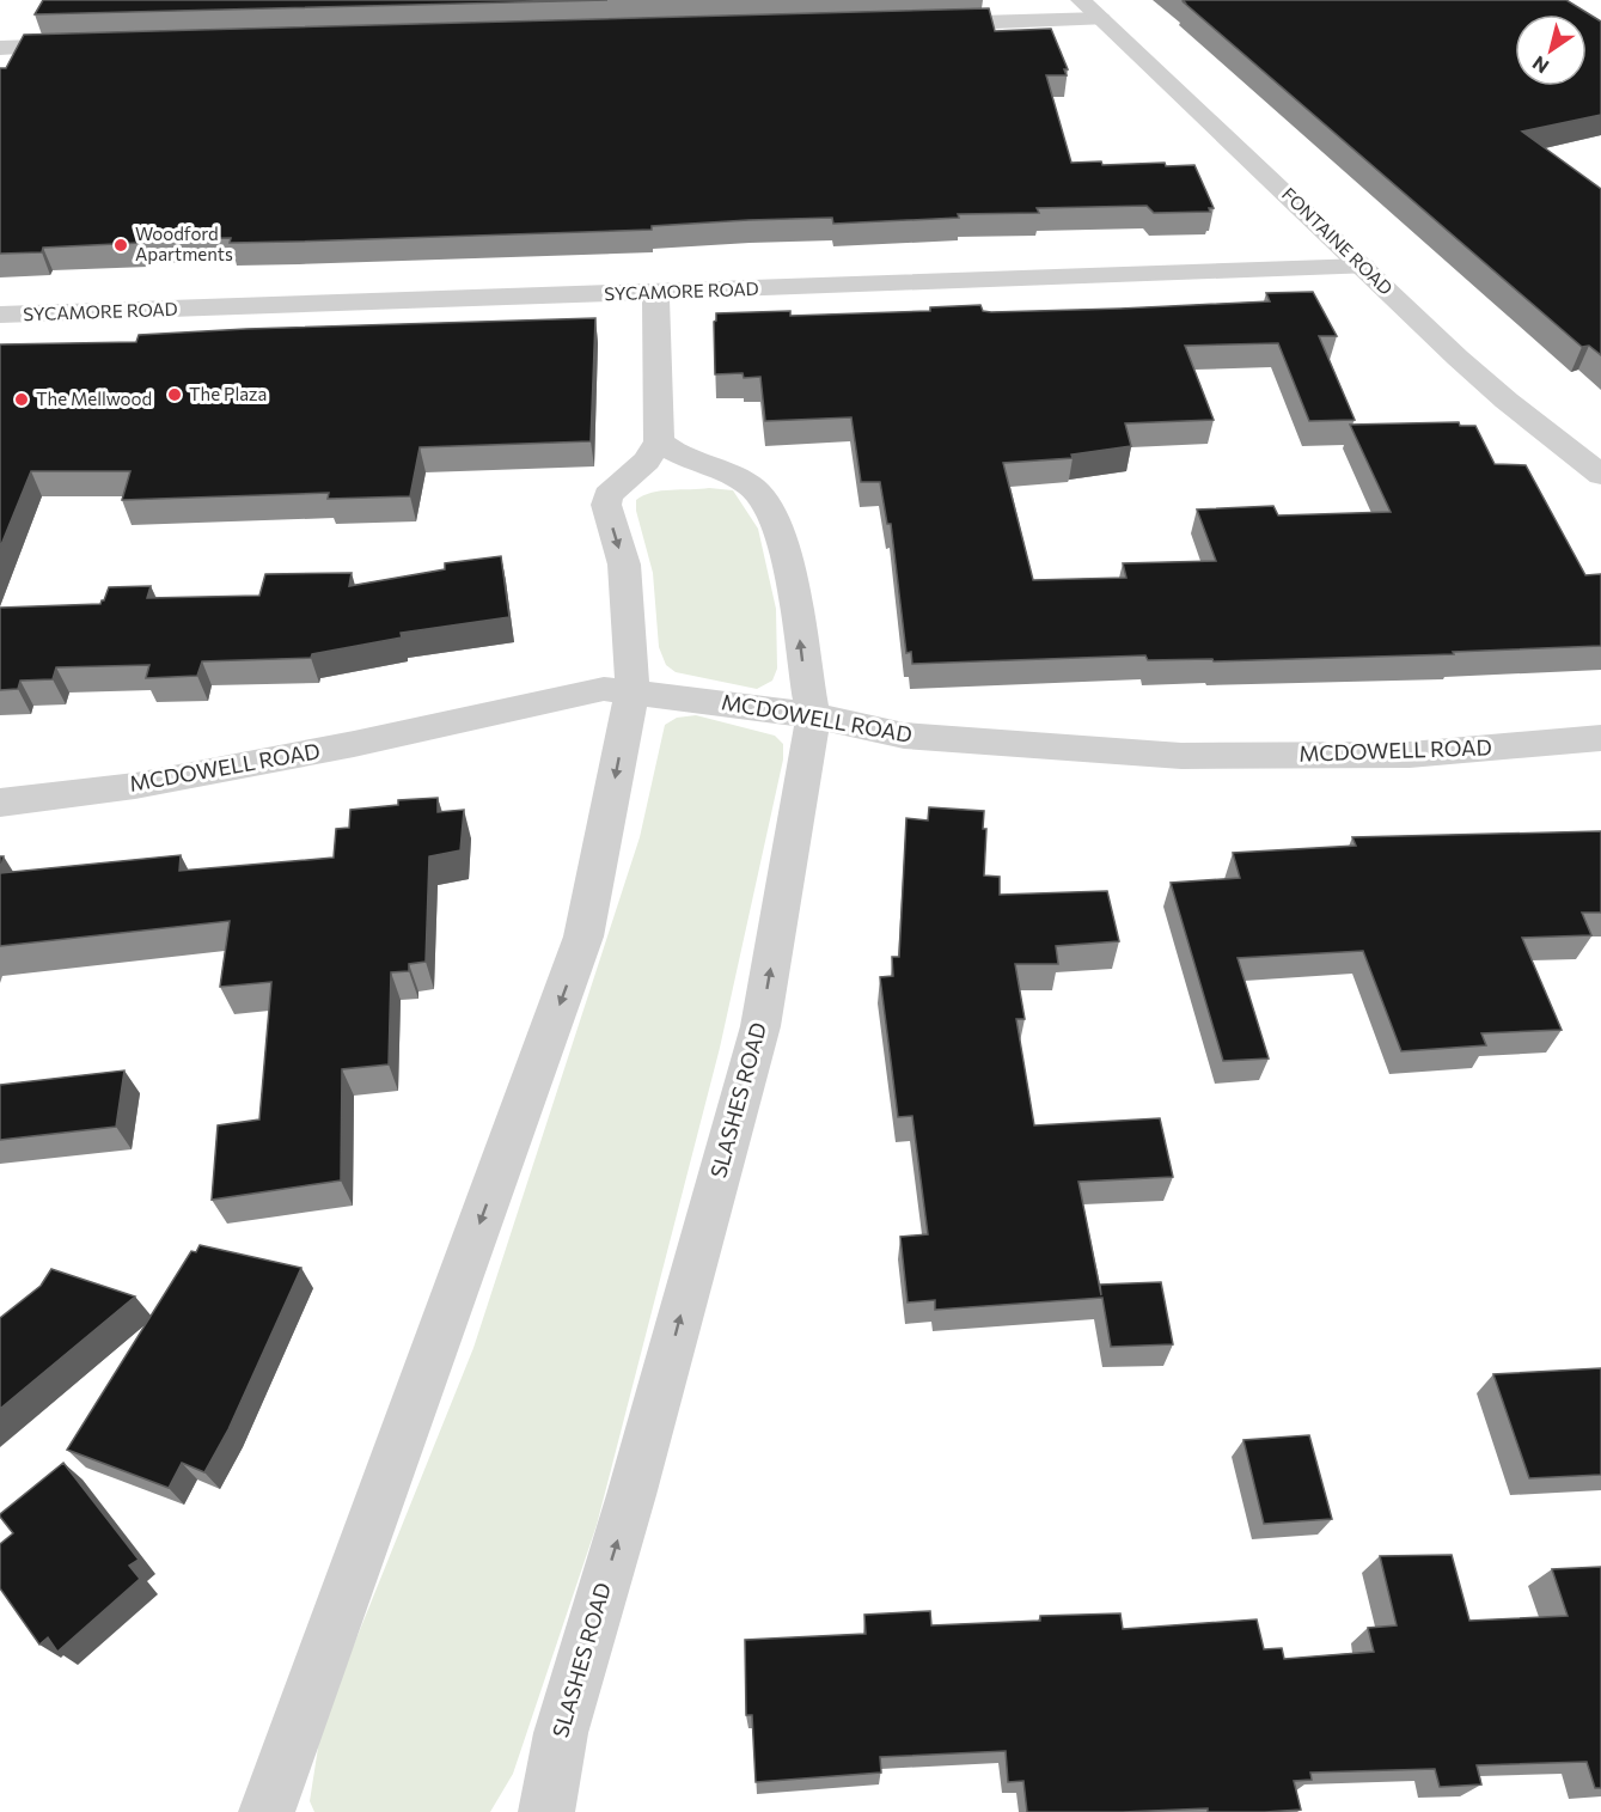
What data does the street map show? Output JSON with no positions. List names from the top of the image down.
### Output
{
  "streets": {
    "street": [
      "FONTAINE ROAD",
      "SYCAMORE ROAD",
      "MCDOWELL ROAD",
      "SLASHES ROAD"
    ]
  },
  "crossings": [
    ["FONTAINE ROAD", "SYCAMORE ROAD"],
    ["MCDOWELL ROAD", "SLASHES ROAD"]
  ],
  "places": ["Woodford Apartments", "The Plaza", "The Mellwood"],
  "north": "bottom left"
}
